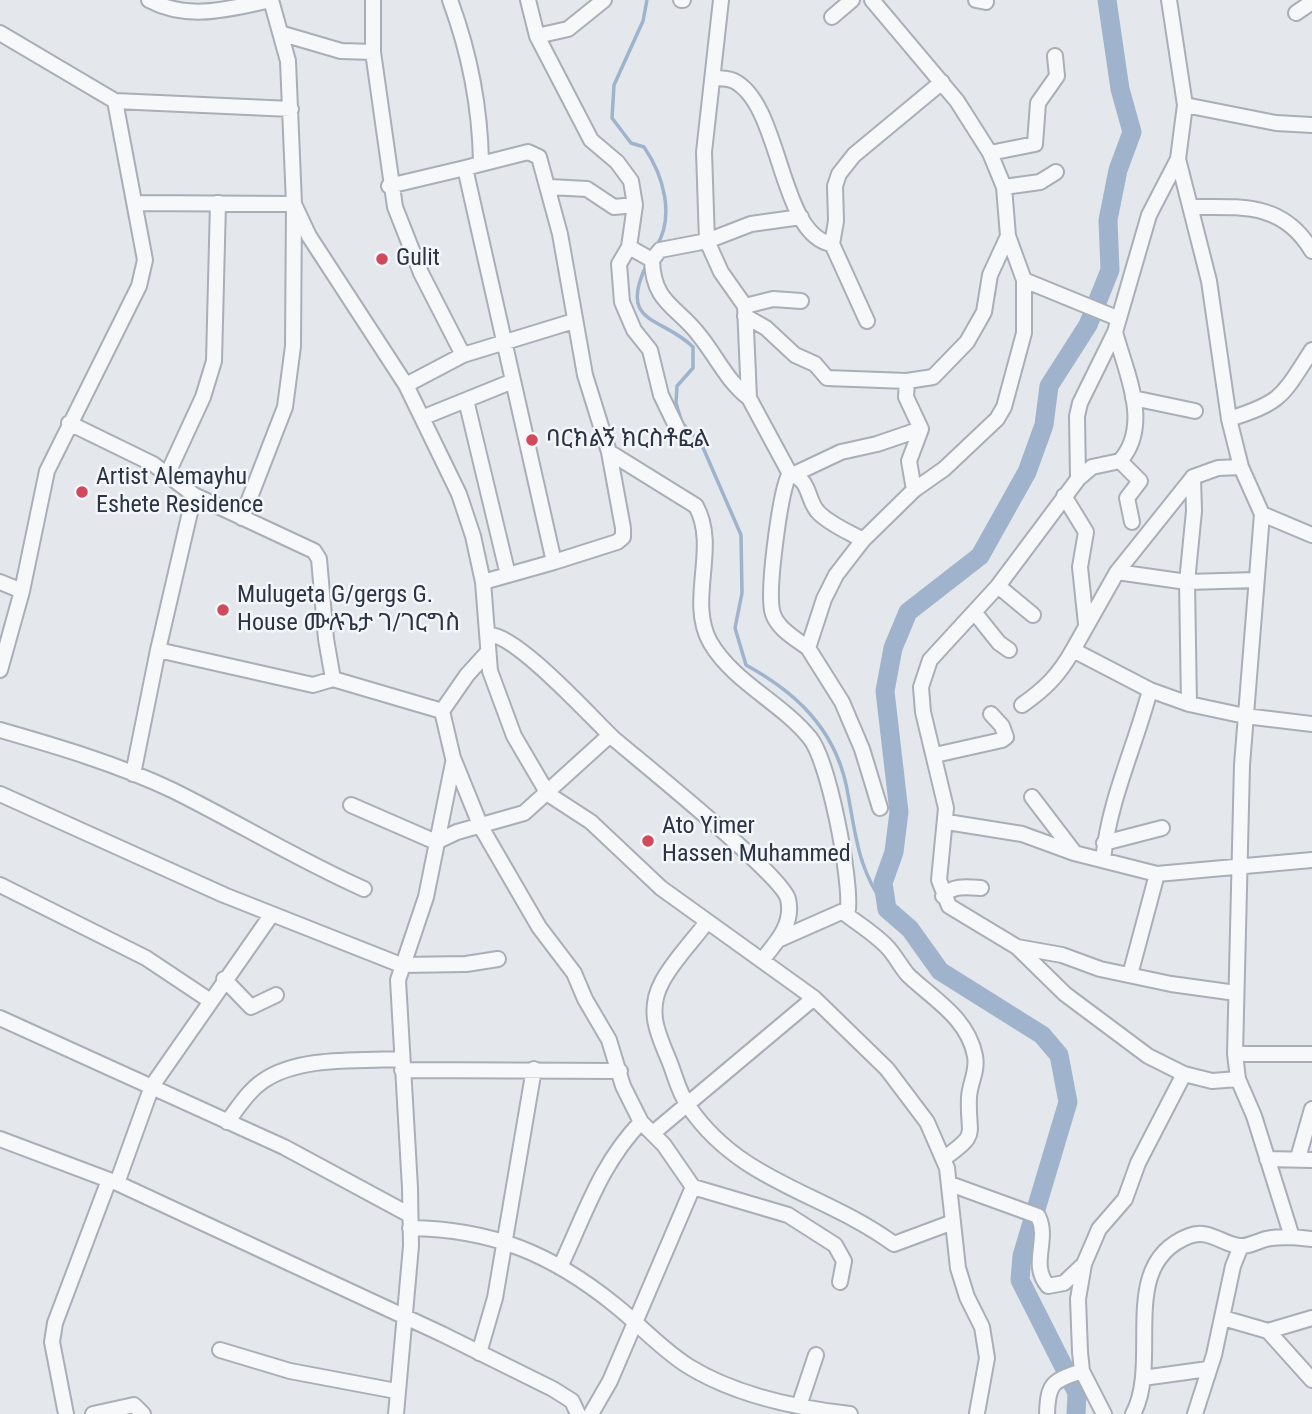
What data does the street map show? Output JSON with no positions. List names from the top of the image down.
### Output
{
  "places": [
    "Gulit",
    "ባርክልኝ ክርስቶፎል",
    "Artist Alemayhu Eshete Residence",
    "Mulugeta G/gergs G. House ሙሉጌታ ገ/ገርግስ",
    "Ato Yimer Hassen Muhammed"
  ]
}
